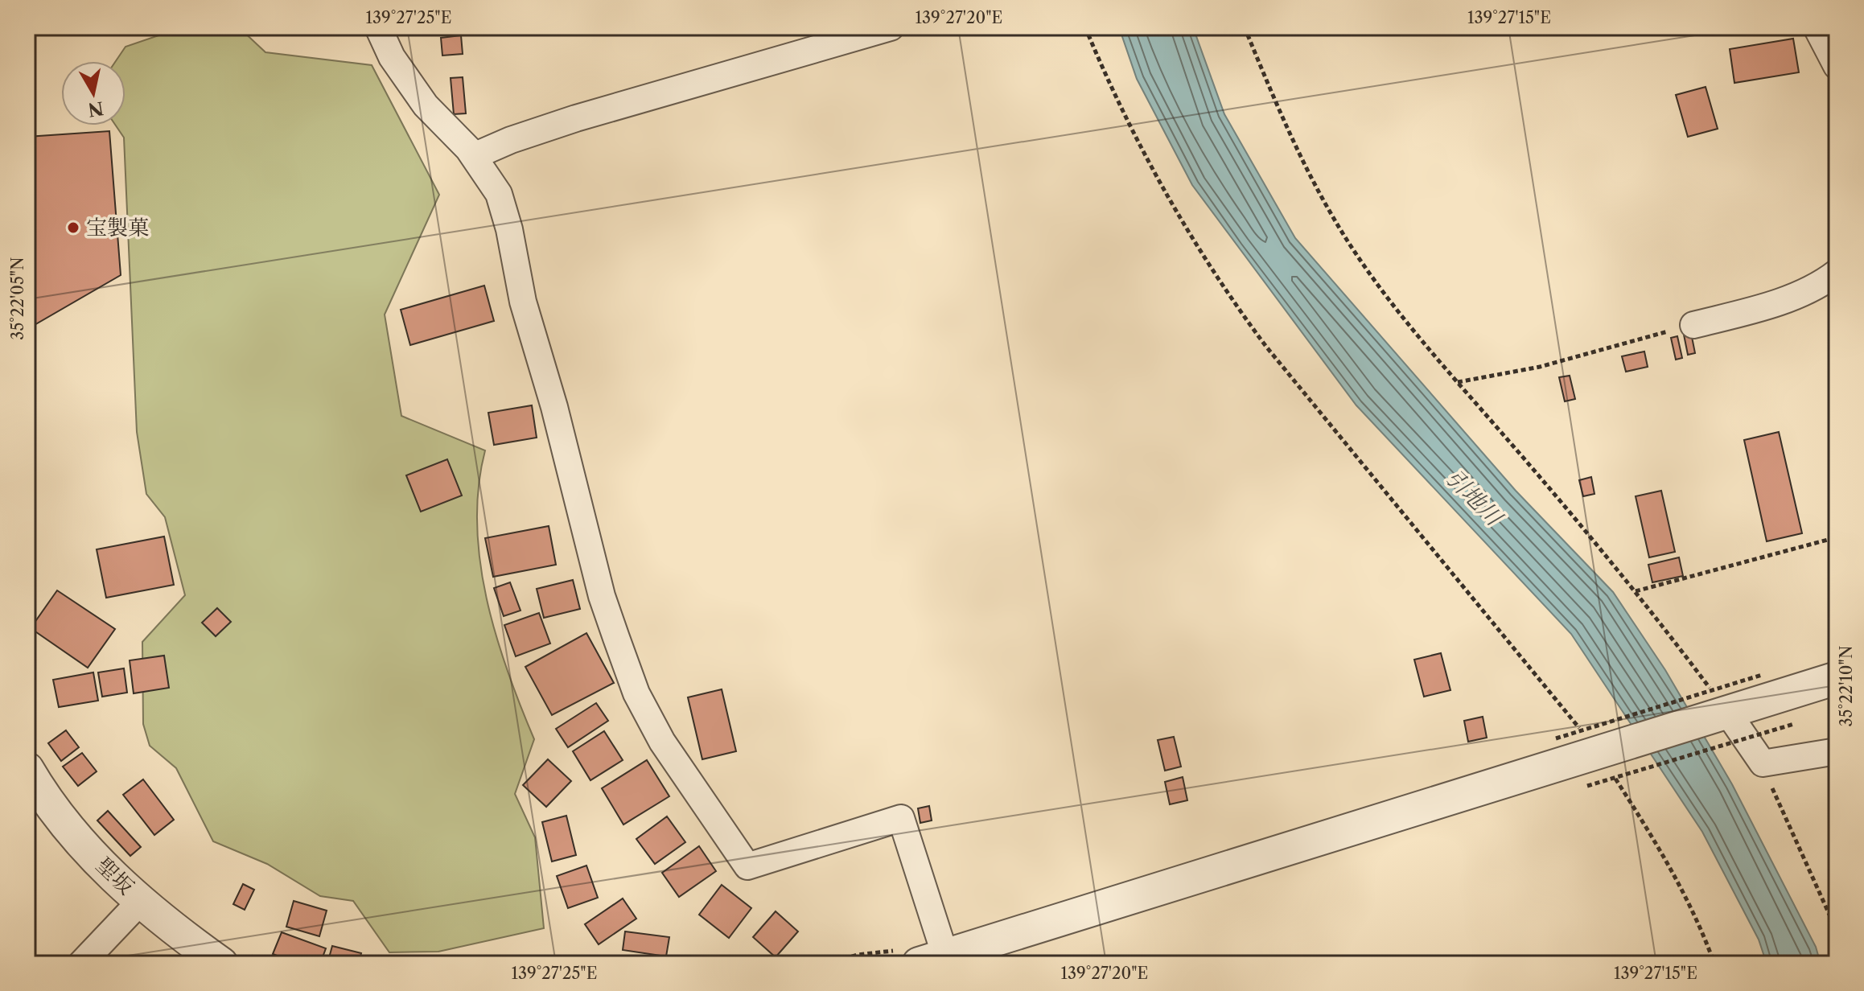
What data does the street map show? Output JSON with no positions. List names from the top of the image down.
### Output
{
  "streets": {
    "street": ["聖坂"]
  },
  "water": ["引地川"],
  "places": ["宝製菓"],
  "north": "bottom",
  "coordinates": [
    "139°27'25\"E",
    "139°27'20\"E",
    "139°27'15\"E",
    "35°22'05\"N",
    "35°22'10\"N"
  ]
}
